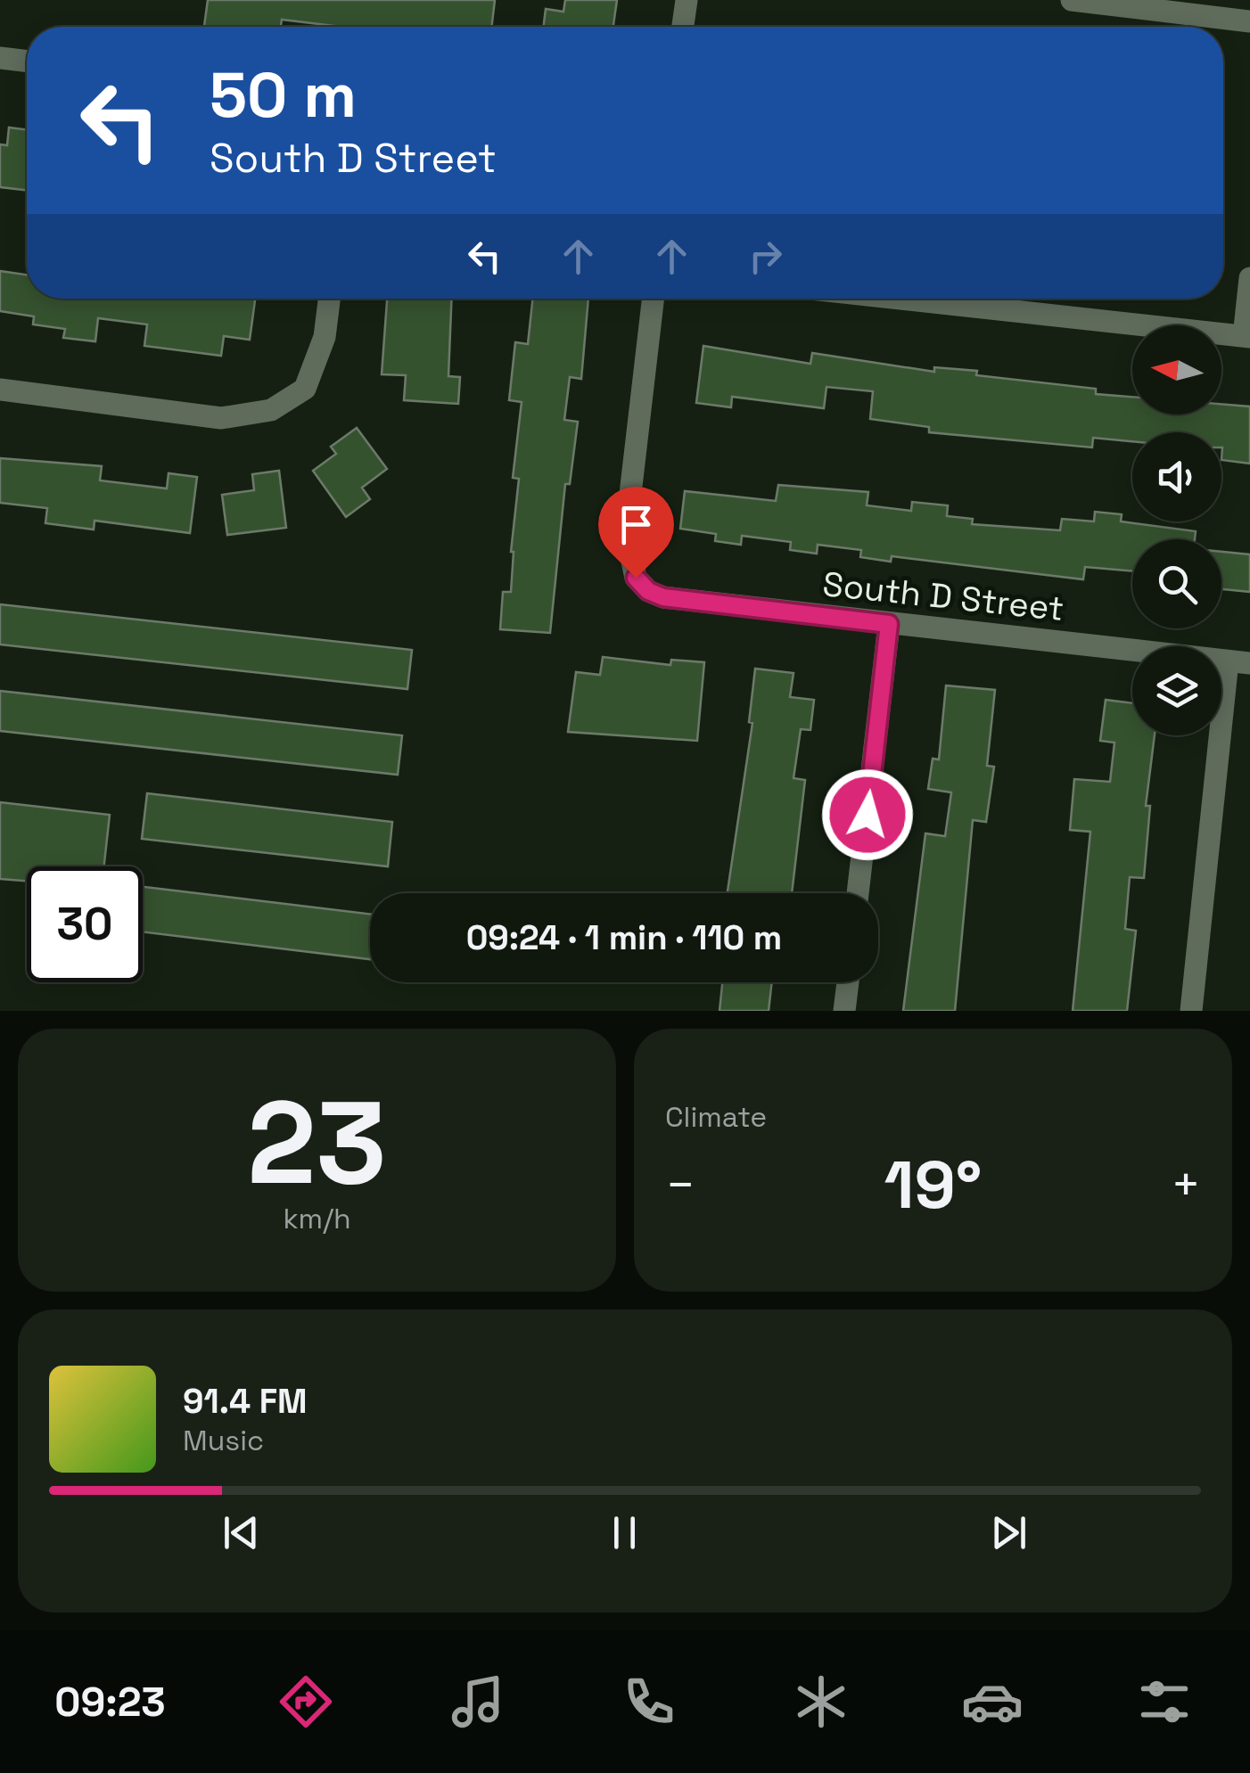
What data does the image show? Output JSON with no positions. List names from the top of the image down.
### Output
{
  "streets": {
    "street": ["South D Street"]
  },
  "north": "left",
  "page": {
    "turn": ["50 m", "South D Street"],
    "limit": "30",
    "trip": "09:24 · 1 min · 110 m",
    "tile": [
      ["23", "km/h"],
      "Climate"
    ],
    "heat": ["−", "19°", "+"],
    "song": ["91.4 FM", "Music"],
    "tabs": "09:23"
  }
}
